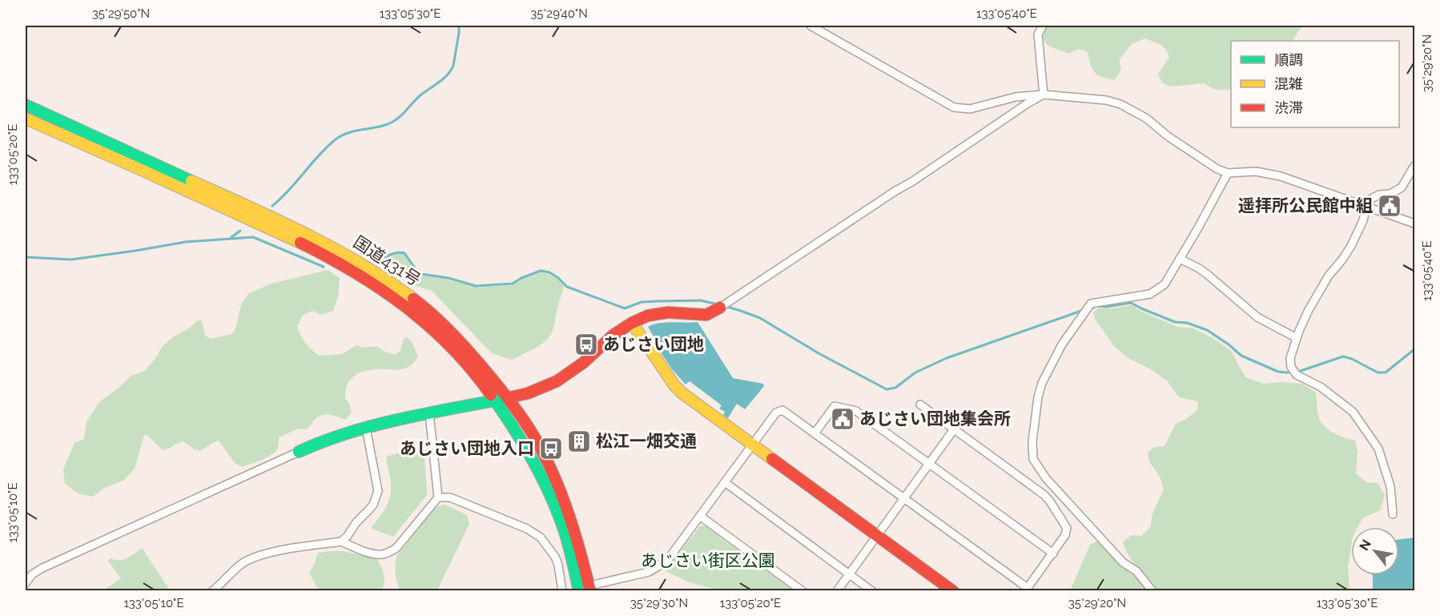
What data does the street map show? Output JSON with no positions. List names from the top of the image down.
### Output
{
  "streets": {
    "main road": ["国道431号"]
  },
  "parks": ["あじさい街区公園"],
  "places": {
    "public building": ["遥拝所公民館中組", "あじさい団地集会所"],
    "bus stop": ["あじさい団地", "あじさい団地入口"],
    "building": ["松江一畑交通"]
  },
  "legend": ["順調", "混雑", "渋滞"],
  "north": "top left",
  "coordinates": [
    "35°29'50\"N",
    "133°05'30\"E",
    "35°29'40\"N",
    "133°05'40\"E",
    "35°29'20\"N",
    "133°05'20\"E",
    "133°05'10\"E",
    "35°29'30\"N"
  ]
}
